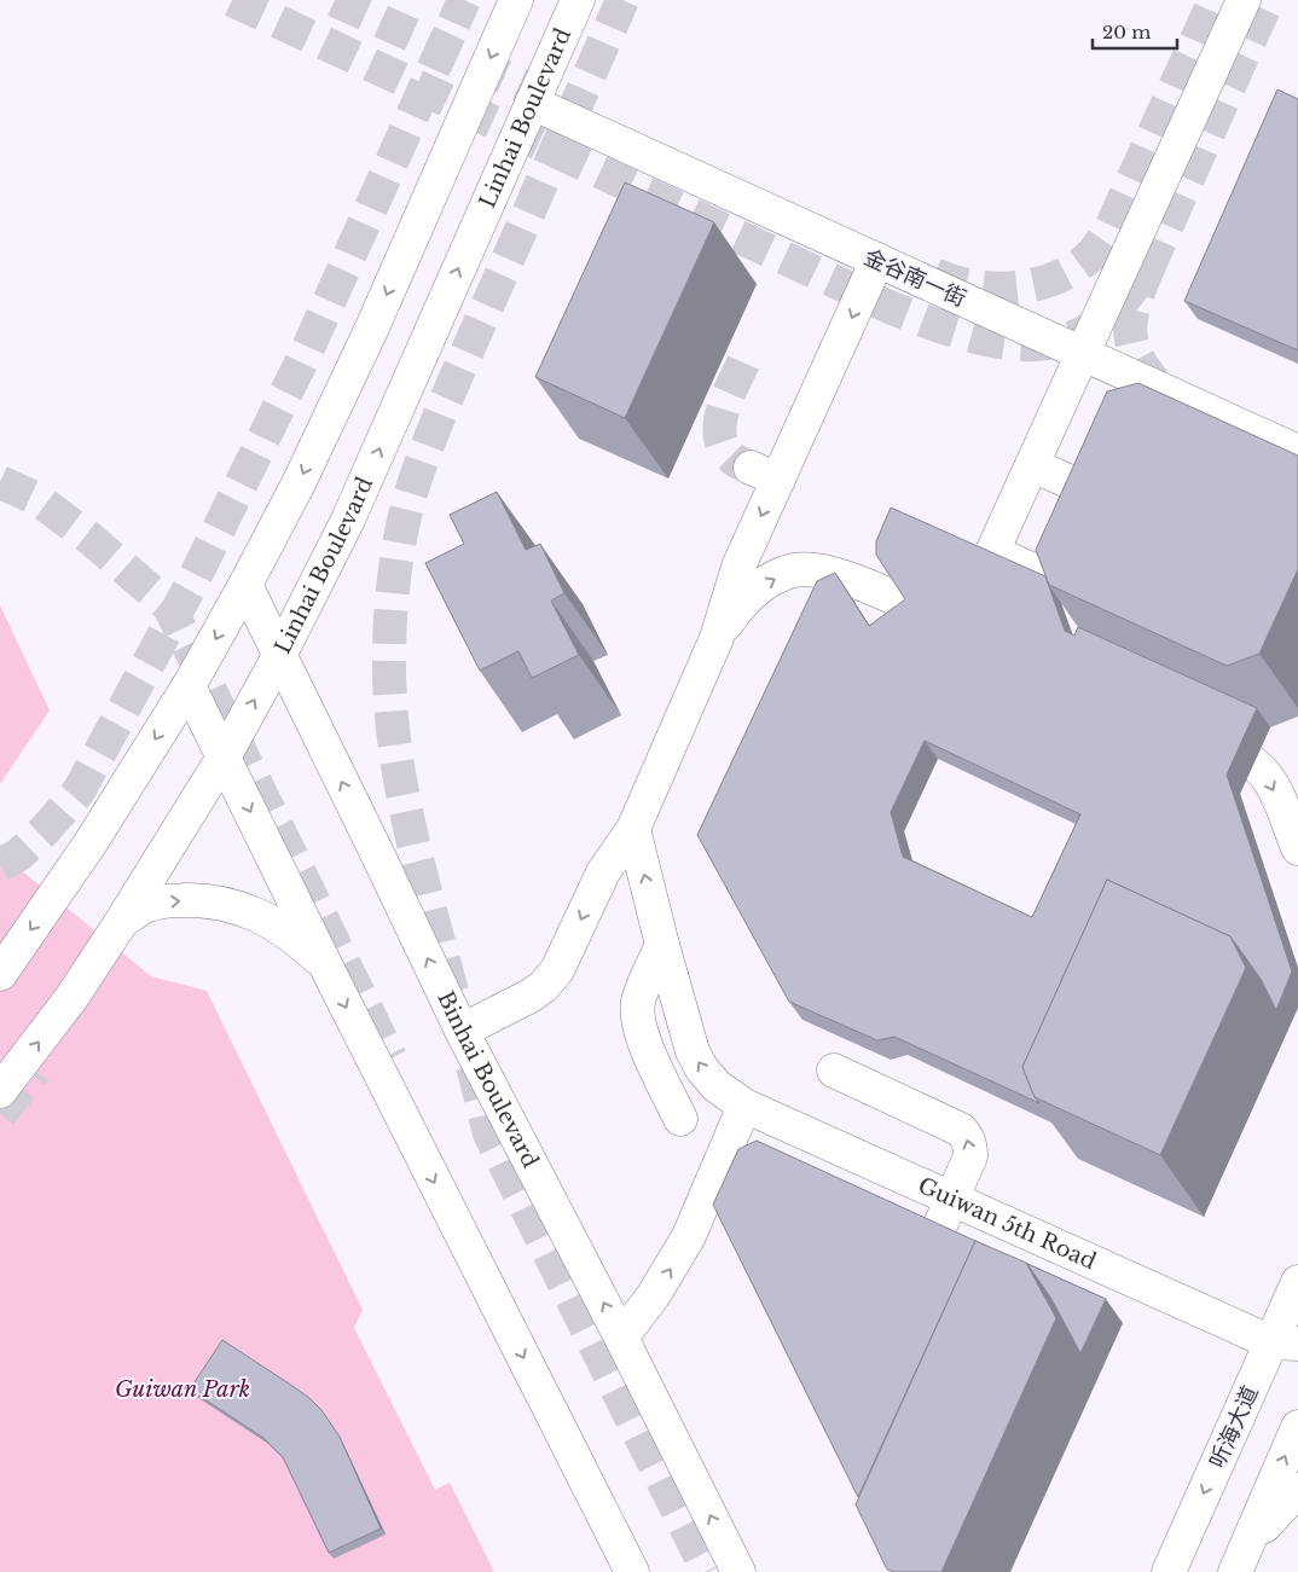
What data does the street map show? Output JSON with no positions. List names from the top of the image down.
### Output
{
  "streets": {
    "main road": [
      "Linhai Boulevard",
      "金谷南一街",
      "Binhai Boulevard",
      "Guiwan 5th Road",
      "听海大道"
    ]
  },
  "crossings": [
    ["Linhai Boulevard", "金谷南一街"],
    ["Linhai Boulevard", "Binhai Boulevard"],
    ["Guiwan 5th Road", "听海大道"]
  ],
  "parks": ["Guiwan Park"],
  "scale_bar": "20 m"
}
